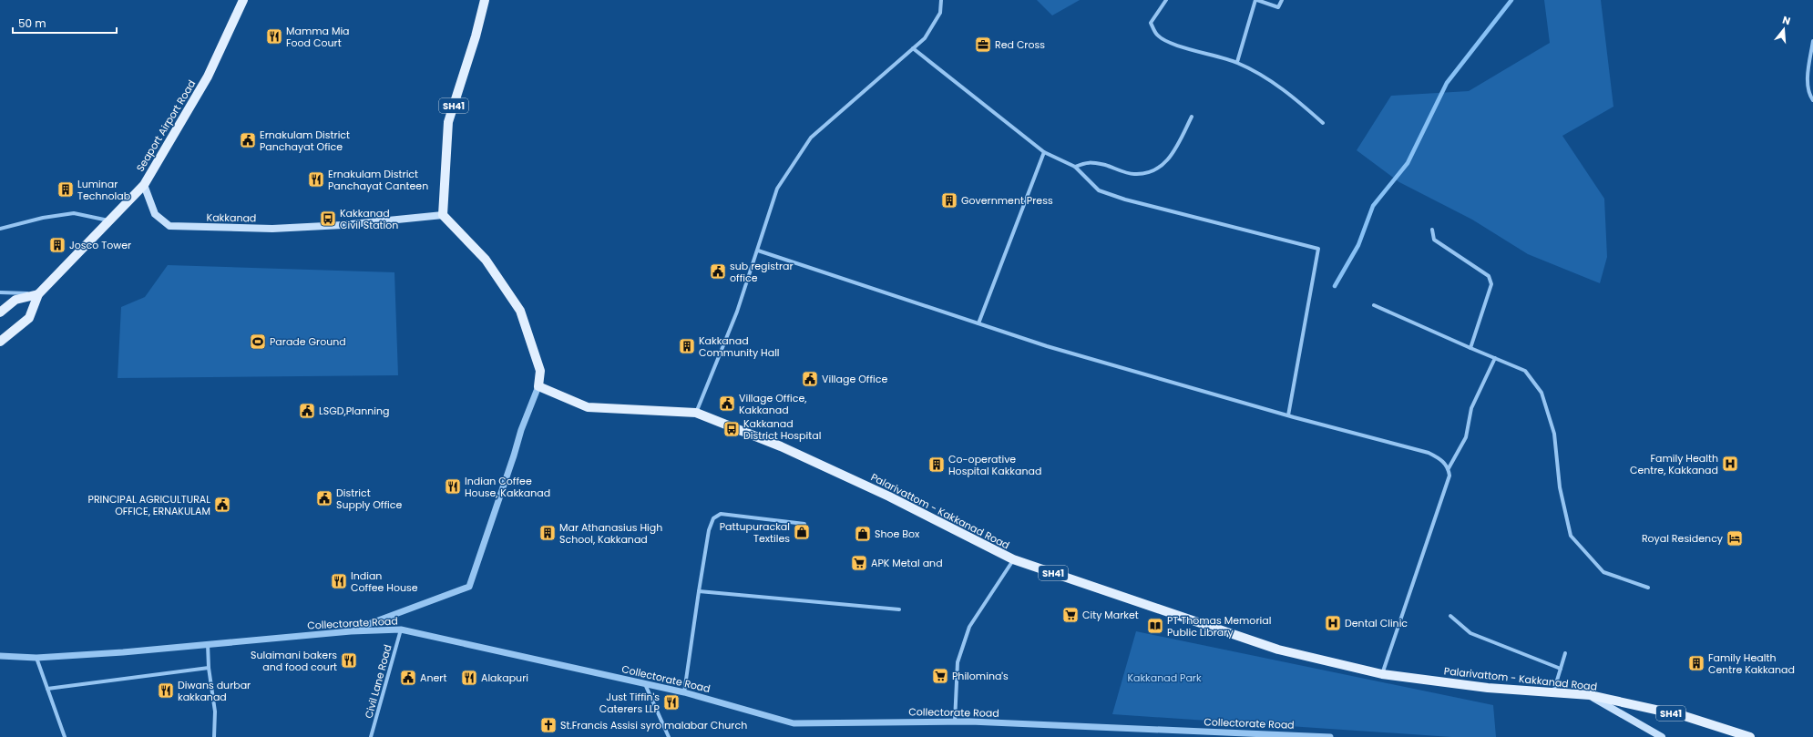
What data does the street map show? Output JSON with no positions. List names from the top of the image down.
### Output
{
  "streets": {
    "main road": [
      "SH41",
      "Seaport Airport Road",
      "Kakkanad",
      "Palarivattom - Kakkanad Road"
    ],
    "street": ["Collectorate Road", "Civil Lane Road"]
  },
  "crossings": [
    ["SH41", "Kakkanad"],
    ["Seaport Airport Road", "Kakkanad"],
    ["Collectorate Road", "Civil Lane Road"]
  ],
  "parks": ["Kakkanad Park"],
  "places": {
    "restaurant": [
      "Mamma Mia Food Court",
      "Ernakulam District Panchayat Canteen",
      "Indian Coffee House, Kakkanad",
      "Indian Coffee House",
      "Sulaimani bakers and food court",
      "Alakapuri",
      "Diwans durbar kakkanad",
      "Just Tiffin's Caterers LLP"
    ],
    "office": ["Red Cross"],
    "public building": [
      "Ernakulam District Panchayat Ofice",
      "sub registrar office",
      "Village Office",
      "Village Office, Kakkanad",
      "LSGD,Planning",
      "District Supply Office",
      "PRINCIPAL AGRICULTURAL OFFICE, ERNAKULAM",
      "Anert"
    ],
    "building": [
      "Luminar Technolab",
      "Government Press",
      "Josco Tower",
      "Kakkanad Community Hall",
      "Co-operative Hospital Kakkanad",
      "Mar Athanasius High School, Kakkanad",
      "Family Health Centre Kakkanad"
    ],
    "bus stop": ["Kakkanad Civil Station", "Kakkanad District Hospital"],
    "sports": ["Parade Ground"],
    "hospital": ["Family Health Centre, Kakkanad", "Dental Clinic"],
    "shop": ["Pattupurackal Textiles", "Shoe Box"],
    "hotel": ["Royal Residency"],
    "supermarket": ["APK Metal and", "City Market", "Philomina's"],
    "library": ["PT Thomas Memorial Public Library"],
    "church": ["St.Francis Assisi syro malabar Church"]
  },
  "scale_bar": "50 m",
  "north": "top"
}
